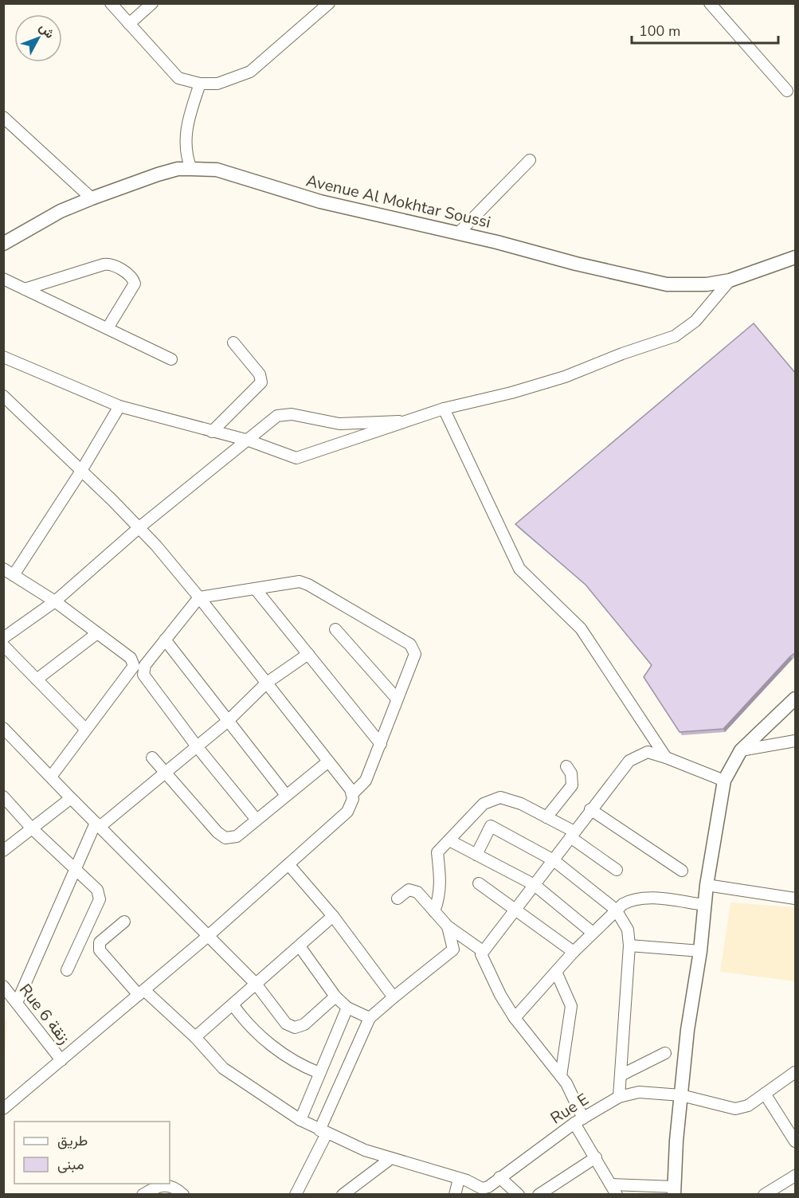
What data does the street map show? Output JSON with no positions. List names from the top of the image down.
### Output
{
  "streets": {
    "street": ["Avenue Al Mokhtar Soussi", "Rue 6 زنقة", "Rue E"]
  },
  "legend": ["طريق", "مبنى"],
  "scale_bar": "100 m",
  "north": "top right"
}
